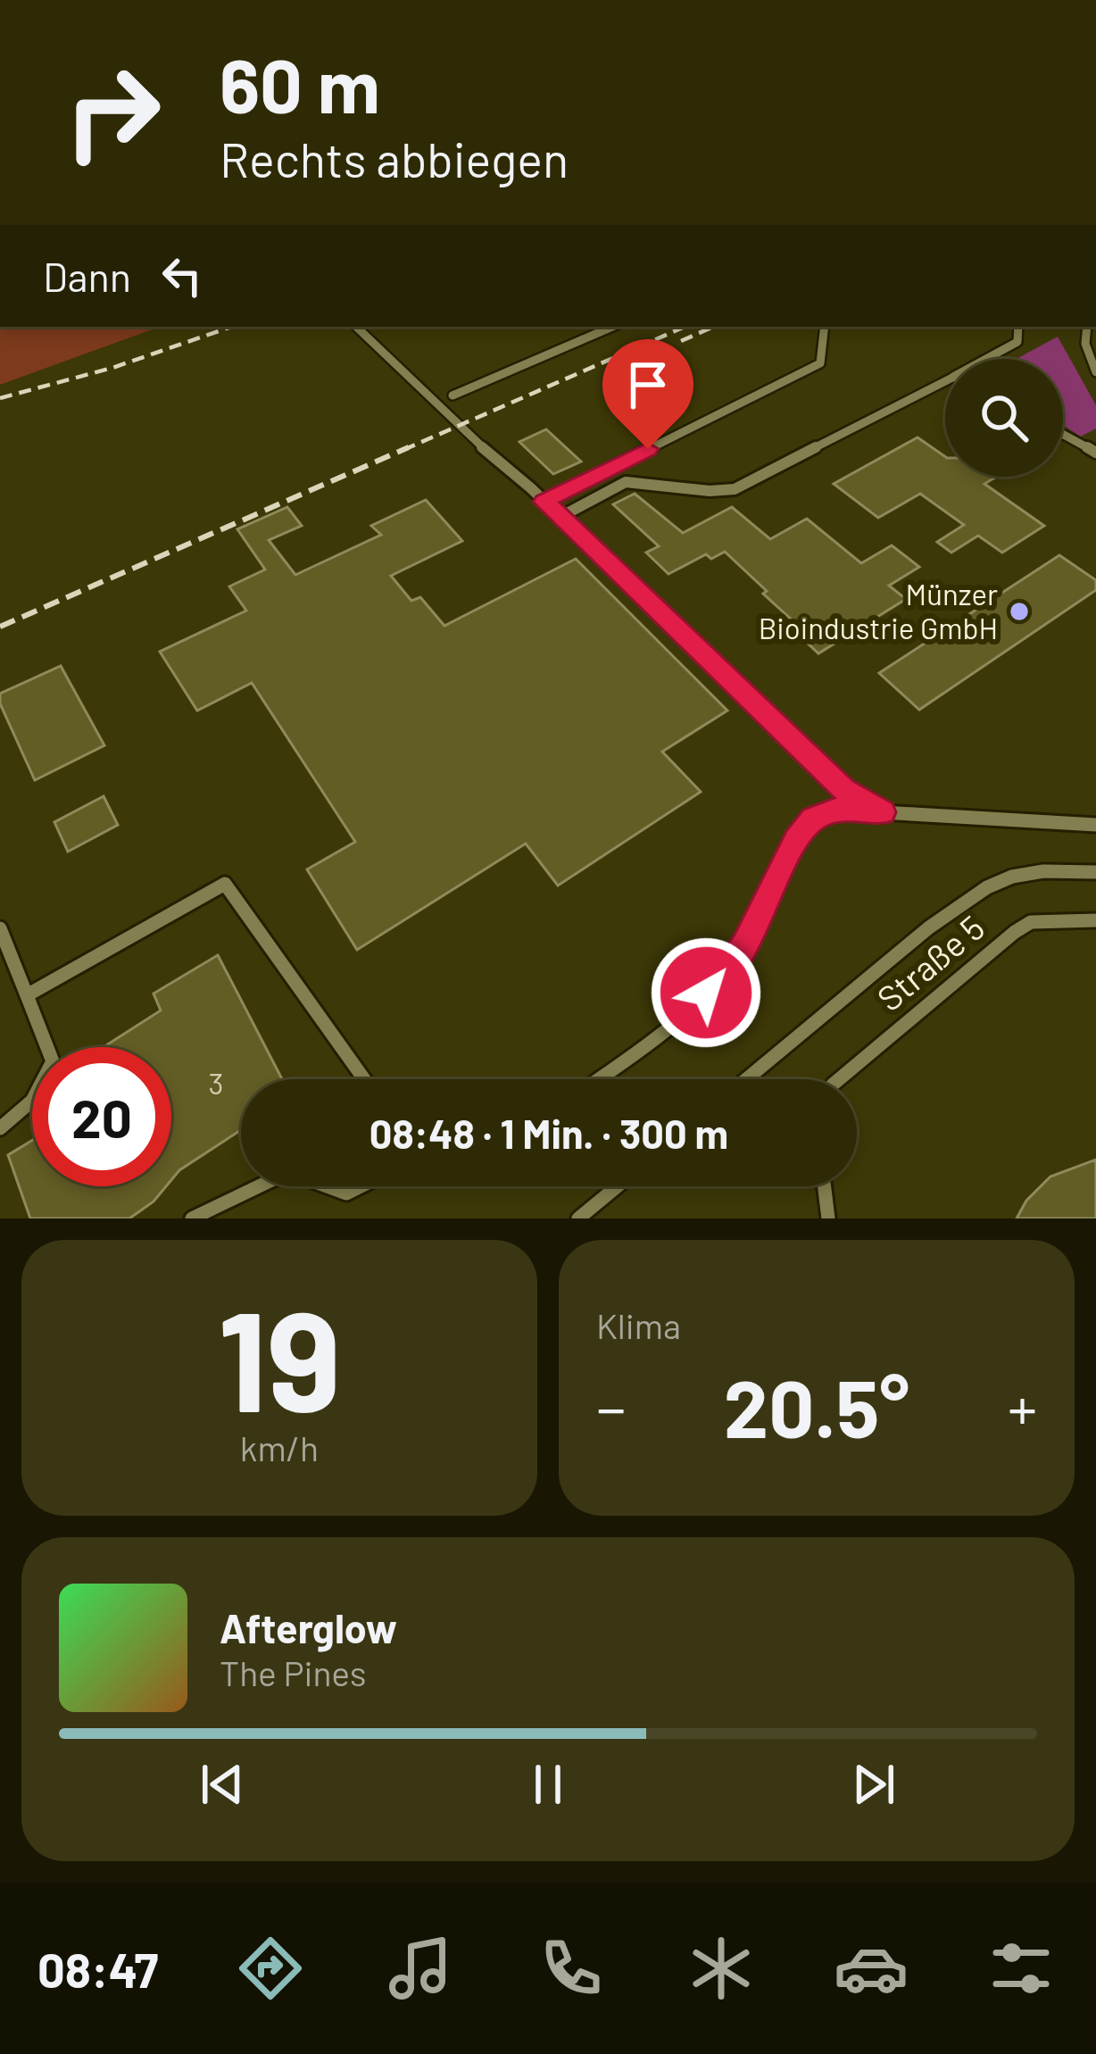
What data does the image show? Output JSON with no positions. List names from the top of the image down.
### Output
{
  "streets": {
    "lane": ["Straße 5"]
  },
  "places": ["Münzer Bioindustrie GmbH"],
  "house_numbers": ["3"],
  "page": {
    "turn": ["60 m", "Rechts abbiegen"],
    "then": "Dann",
    "limit": "20",
    "trip": "08:48 · 1 Min. · 300 m",
    "tile": [
      ["19", "km/h"],
      "Klima"
    ],
    "heat": ["−", "20.5°", "+"],
    "song": ["Afterglow", "The Pines"],
    "tabs": "08:47"
  }
}
